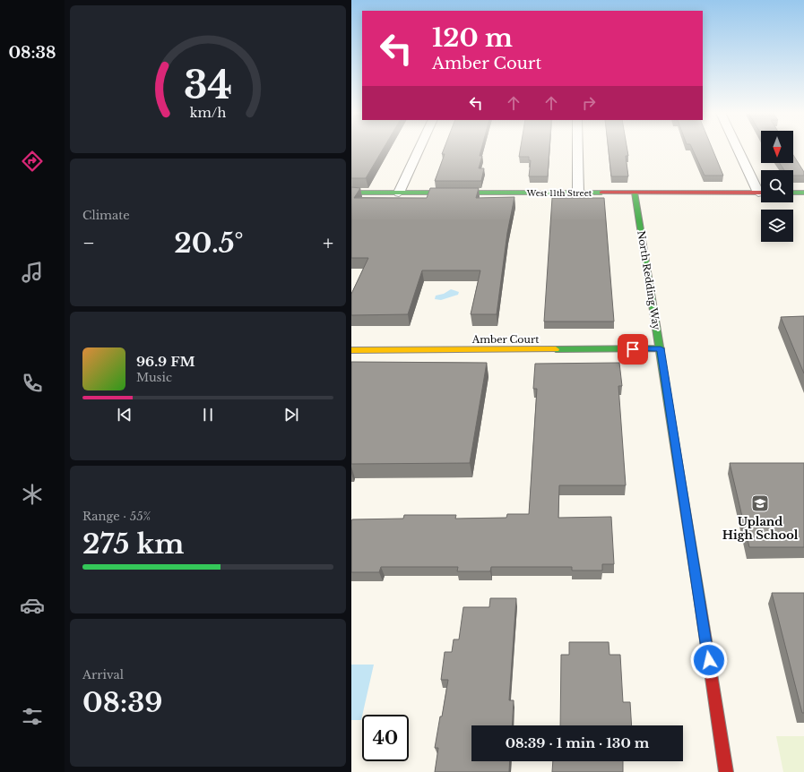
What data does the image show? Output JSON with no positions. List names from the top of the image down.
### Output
{
  "streets": {
    "street": ["West 11th Street", "North Redding Way", "Amber Court"]
  },
  "crossings": [
    ["West 11th Street", "North Redding Way"],
    ["North Redding Way", "Amber Court"]
  ],
  "places": {
    "school or university": ["Upland High School"]
  },
  "north": "bottom",
  "page": {
    "tabs": "08:38",
    "turn": ["120 m", "Amber Court"],
    "tile": [
      "Climate",
      ["Range · 55%", "275 km"],
      ["Arrival", "08:39"]
    ],
    "heat": ["−", "20.5°", "+"],
    "song": ["96.9 FM", "Music"],
    "limit": "40",
    "trip": "08:39 · 1 min · 130 m",
    "gauge": ["34", "km/h"]
  }
}
